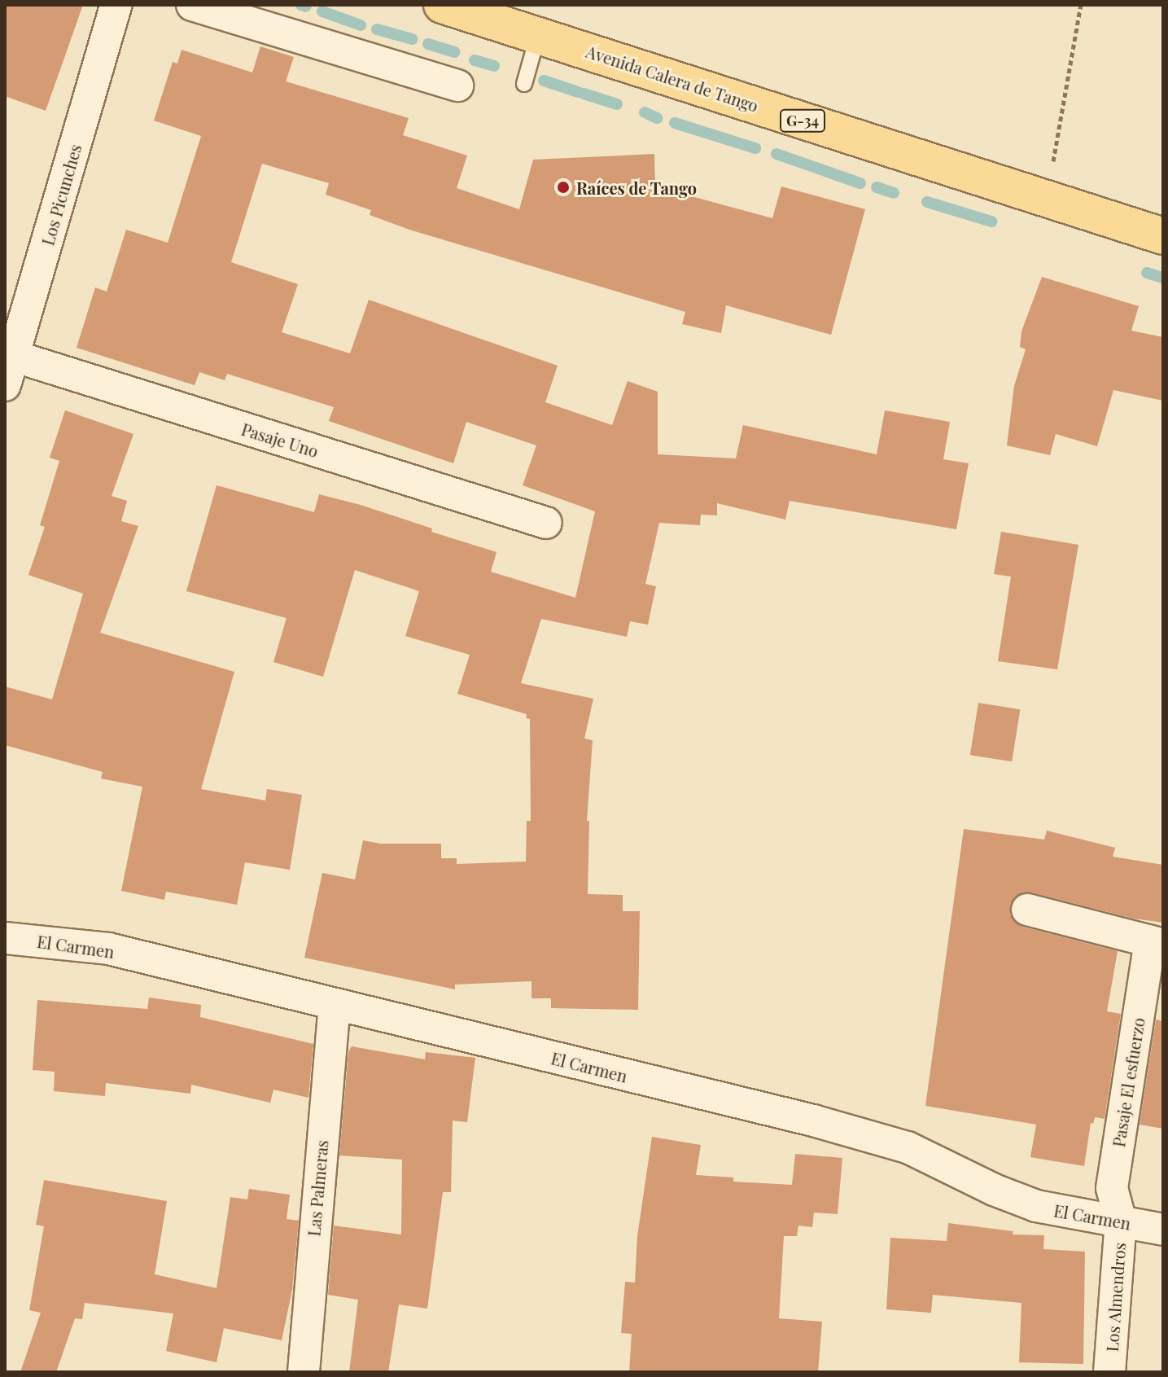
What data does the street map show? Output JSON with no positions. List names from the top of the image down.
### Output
{
  "streets": {
    "main road": ["Avenida Calera de Tango", "G-34"],
    "street": [
      "Los Picunches",
      "Pasaje Uno",
      "El Carmen",
      "Pasaje El esfuerzo",
      "Las Palmeras",
      "Los Almendros"
    ]
  },
  "crossings": [
    ["Los Picunches", "Pasaje Uno"],
    ["El Carmen", "Pasaje El esfuerzo"],
    ["El Carmen", "Las Palmeras"],
    ["El Carmen", "Los Almendros"],
    ["Pasaje El esfuerzo", "Los Almendros"]
  ],
  "places": ["Raíces de Tango"]
}
